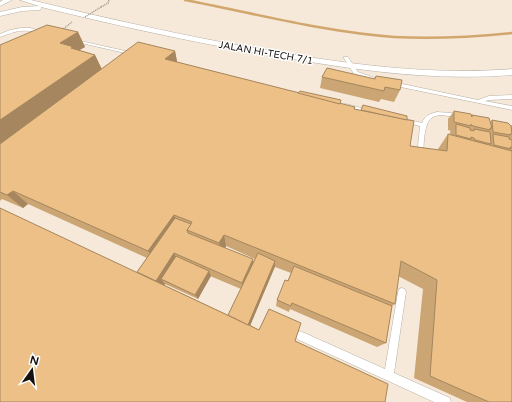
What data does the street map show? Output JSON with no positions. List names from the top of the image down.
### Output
{
  "streets": {
    "street": ["JALAN HI-TECH 7/1"]
  },
  "north": "top"
}
